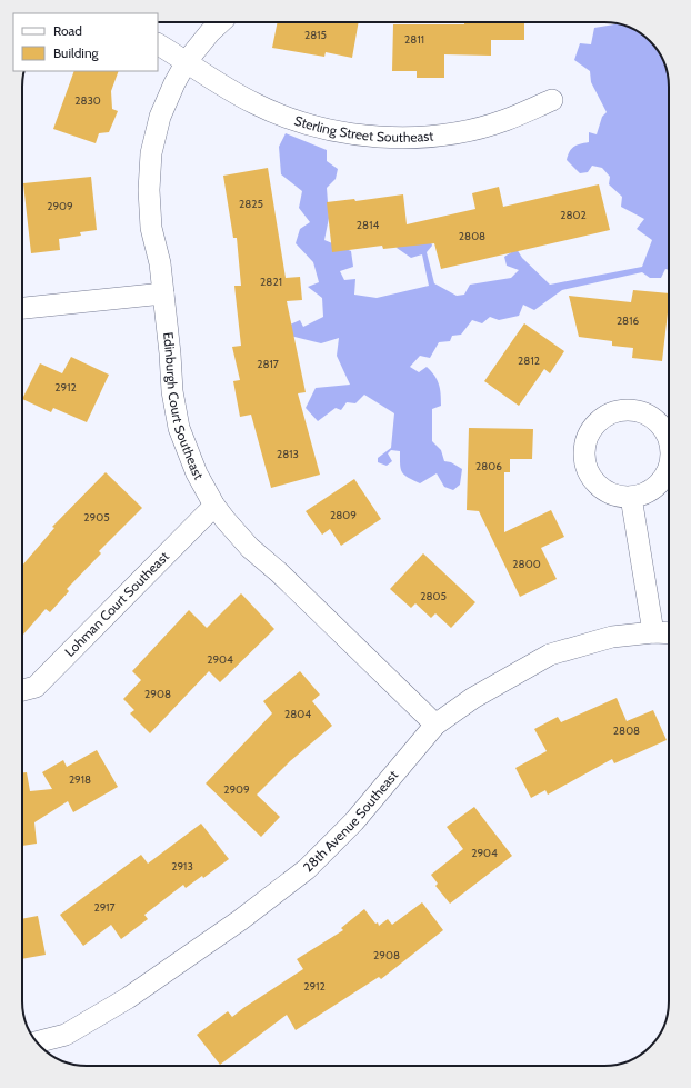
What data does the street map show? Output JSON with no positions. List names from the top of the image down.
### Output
{
  "streets": {
    "street": [
      "Sterling Street Southeast",
      "Edinburgh Court Southeast",
      "Lohman Court Southeast",
      "28th Avenue Southeast"
    ]
  },
  "crossings": [
    ["Sterling Street Southeast", "Edinburgh Court Southeast"],
    ["Edinburgh Court Southeast", "Lohman Court Southeast"],
    ["Edinburgh Court Southeast", "28th Avenue Southeast"]
  ],
  "house_numbers": [
    "2815",
    "2811",
    "2830",
    "2825",
    "2909",
    "2802",
    "2814",
    "2808",
    "2821",
    "2816",
    "2812",
    "2817",
    "2912",
    "2813",
    "2806",
    "2809",
    "2905",
    "2800",
    "2805",
    "2904",
    "2908",
    "2804",
    "2808",
    "2918",
    "2909",
    "2904",
    "2913",
    "2917",
    "2908",
    "2912"
  ],
  "legend": ["Road", "Building"]
}
